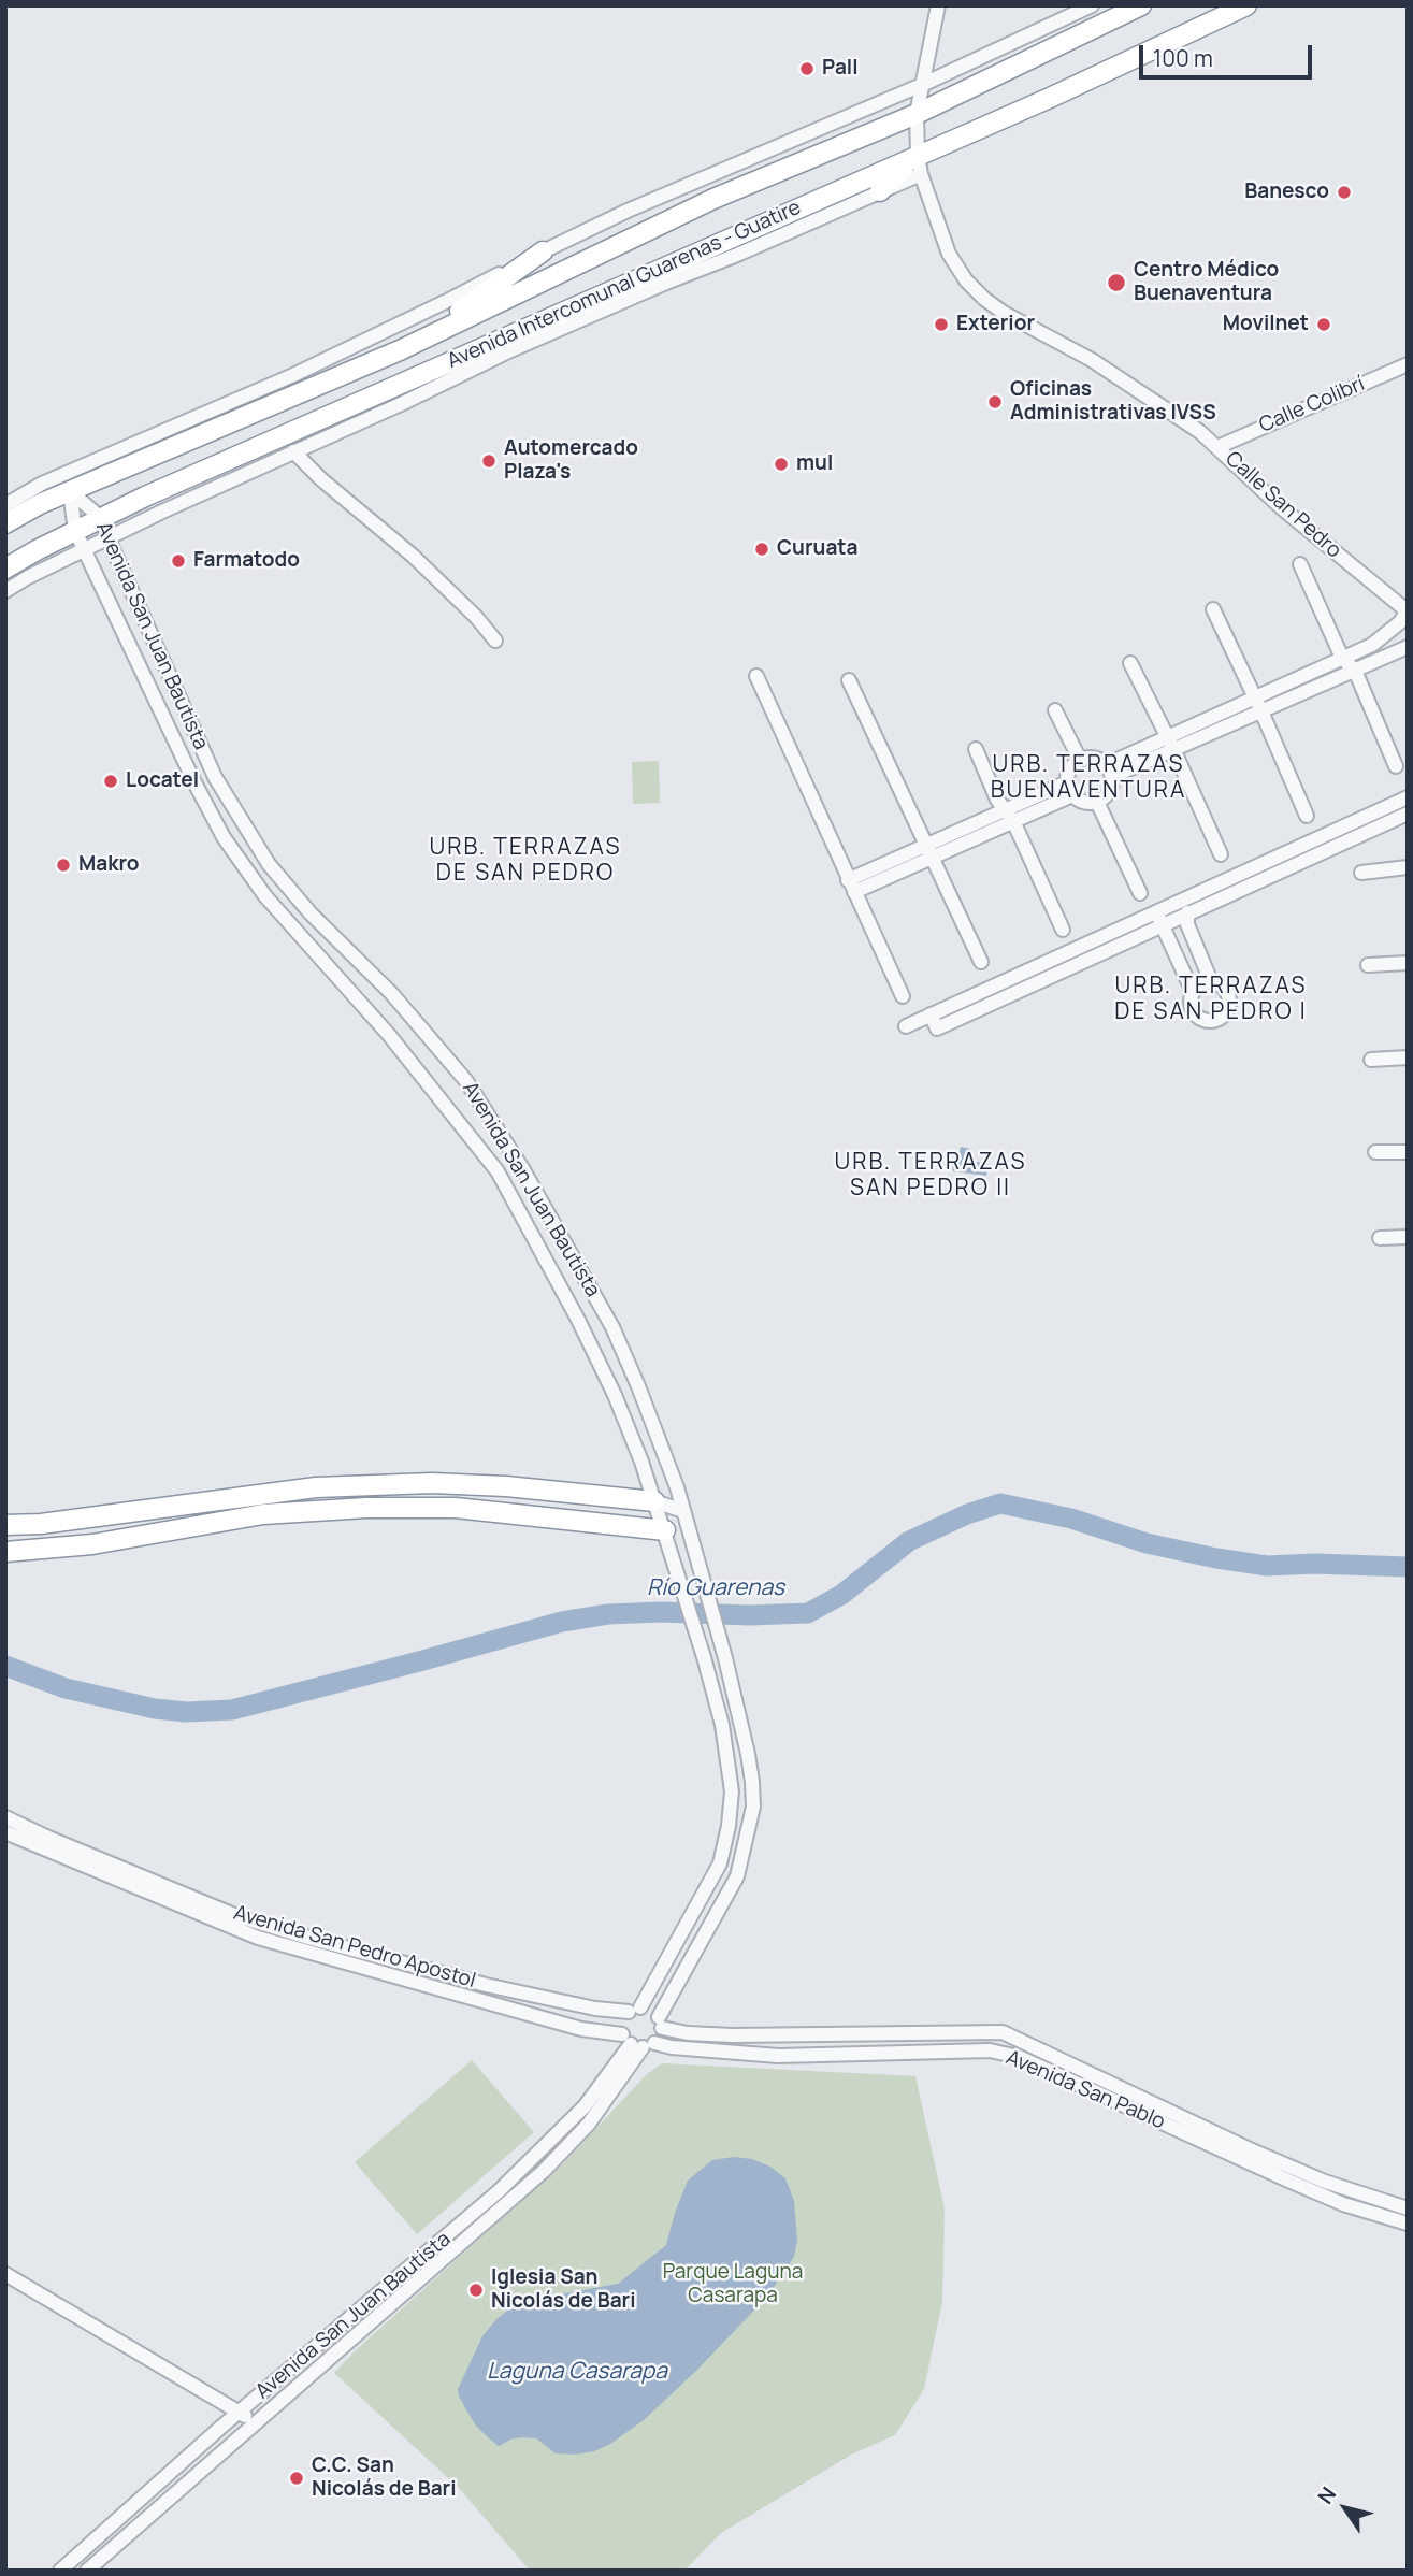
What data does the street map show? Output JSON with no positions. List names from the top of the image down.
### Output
{
  "streets": {
    "highway": ["Avenida Intercomunal Guarenas - Guatire"],
    "street": [
      "Calle Colibrí",
      "Calle San Pedro",
      "Avenida San Juan Bautista",
      "Avenida San Pedro Apostol",
      "Avenida San Pablo"
    ]
  },
  "crossings": [
    ["Avenida Intercomunal Guarenas - Guatire", "Calle San Pedro"],
    ["Avenida Intercomunal Guarenas - Guatire", "Avenida San Juan Bautista"],
    ["Calle Colibrí", "Calle San Pedro"],
    ["Avenida San Juan Bautista", "Avenida San Pedro Apostol"],
    ["Avenida San Juan Bautista", "Avenida San Pablo"],
    ["Avenida San Pedro Apostol", "Avenida San Pablo"]
  ],
  "districts": [
    "URB. TERRAZAS BUENAVENTURA",
    "URB. TERRAZAS DE SAN PEDRO",
    "URB. TERRAZAS DE SAN PEDRO I",
    "URB. TERRAZAS SAN PEDRO II"
  ],
  "water": ["Río Guarenas", "Laguna Casarapa"],
  "parks": ["Parque Laguna Casarapa"],
  "places": [
    "Pall",
    "Banesco",
    "Centro Médico Buenaventura",
    "Exterior",
    "Movilnet",
    "Oficinas Administrativas IVSS",
    "Automercado Plaza's",
    "mul",
    "Curuata",
    "Farmatodo",
    "Locatel",
    "Makro",
    "Iglesia San Nicolás de Bari",
    "C.C. San Nicolás de Bari"
  ],
  "scale_bar": "100 m",
  "north": "top left"
}
